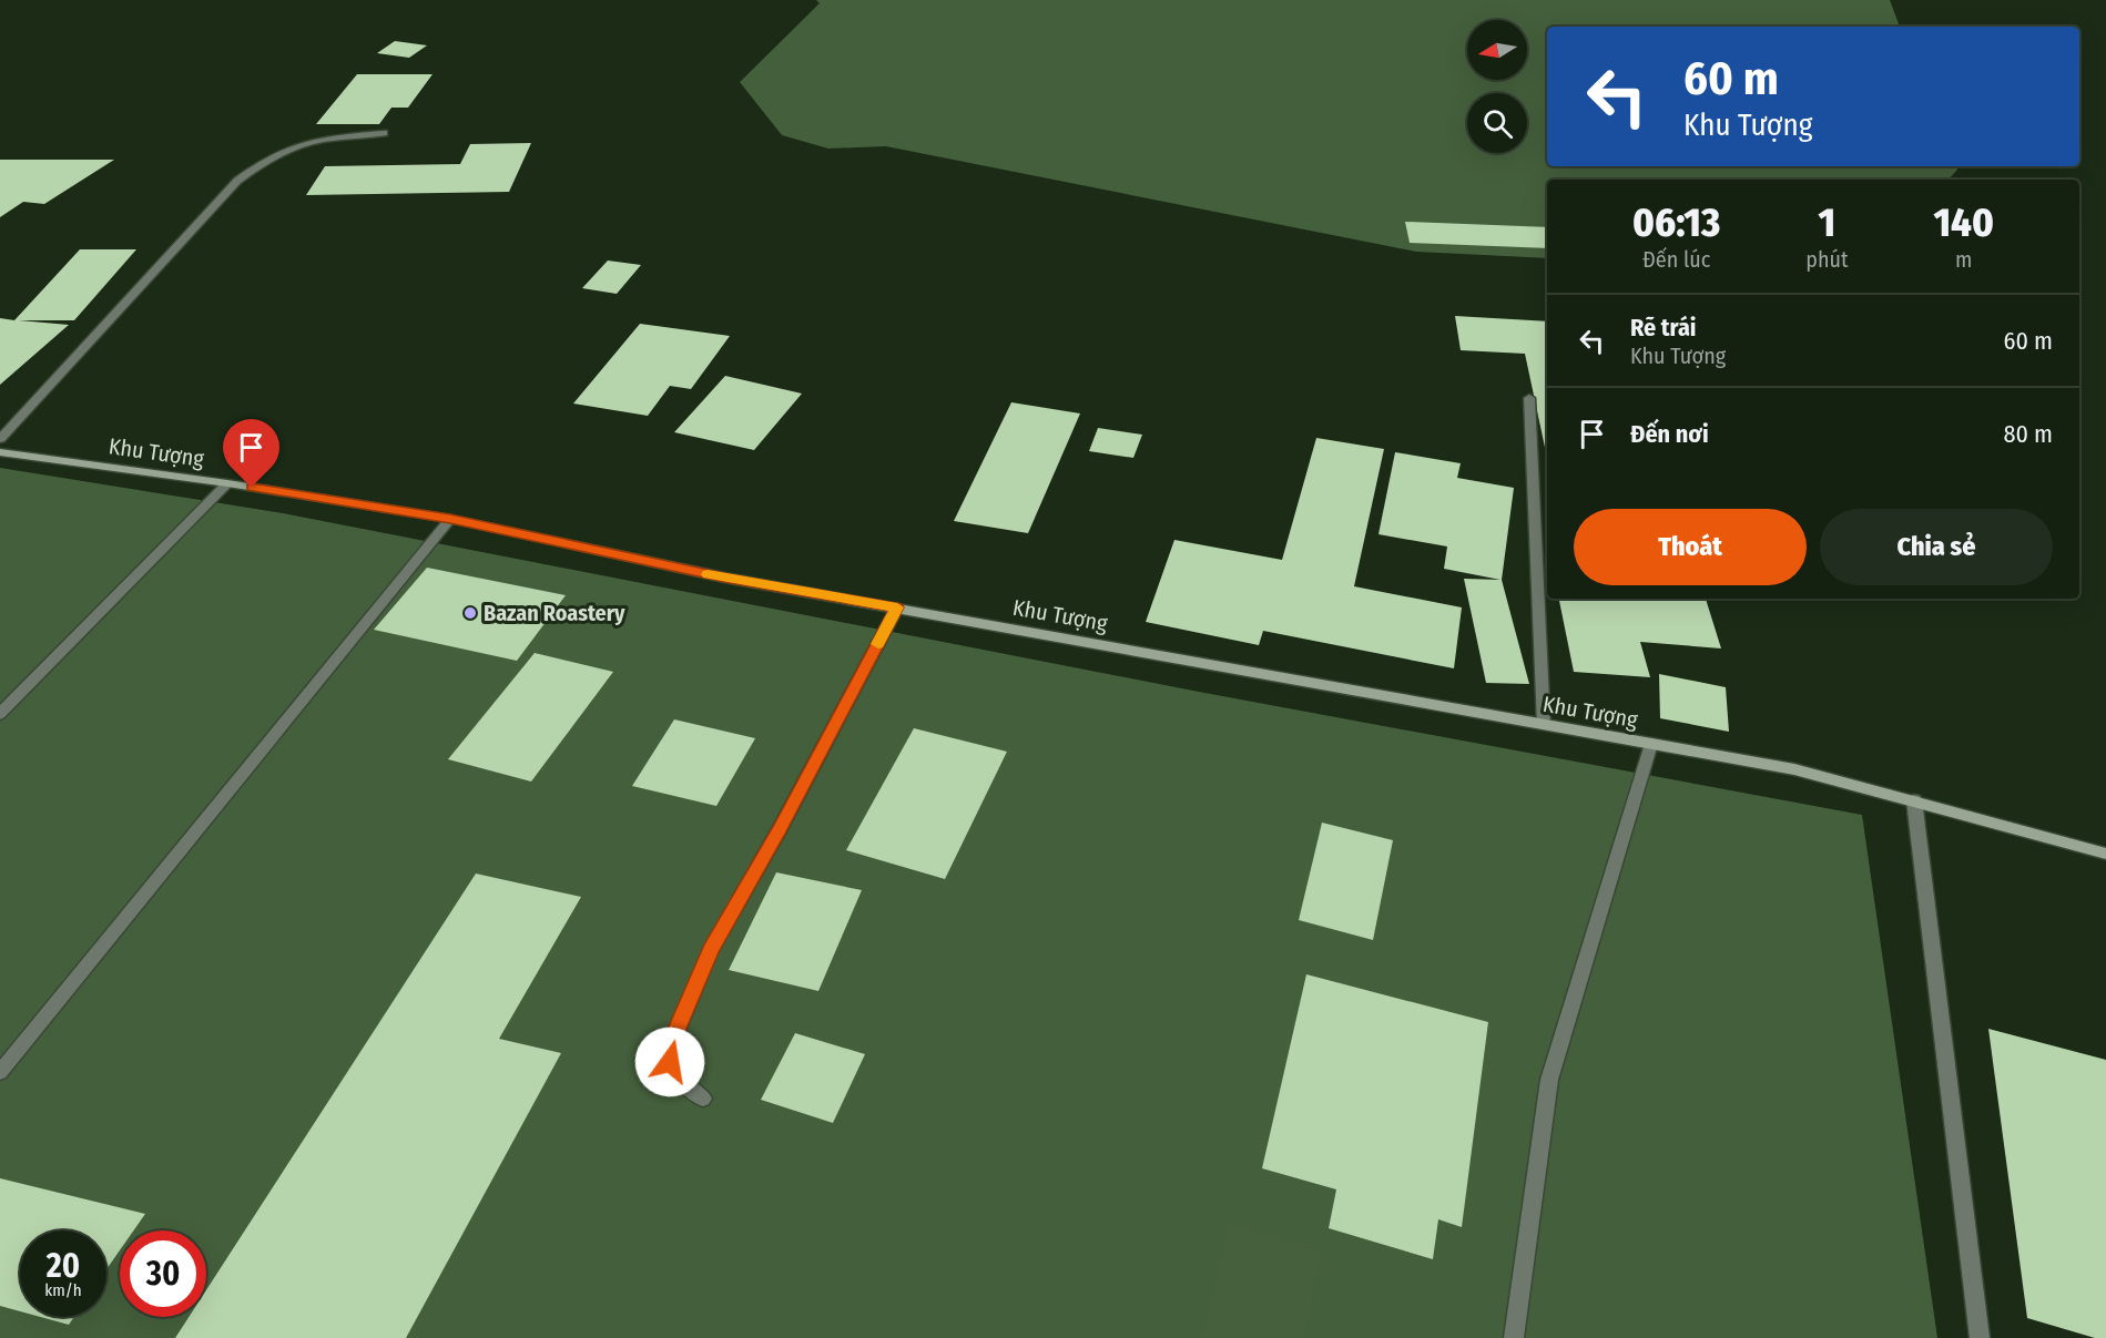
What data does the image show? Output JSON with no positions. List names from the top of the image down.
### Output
{
  "streets": {
    "street": ["Khu Tượng"]
  },
  "places": ["Bazan Roastery"],
  "north": "left",
  "page": {
    "turn": ["60 m", "Khu Tượng"],
    "eta": [
      "06:13",
      "Đến lúc",
      "1",
      "phút",
      "140",
      "m"
    ],
    "list": [
      {
        "name": "Rẽ trái",
        "note": "Khu Tượng",
        "value": "60 m"
      },
      {
        "name": "Đến nơi",
        "value": "80 m"
      }
    ],
    "buttons": ["Thoát", "Chia sẻ"],
    "speed": "20 km/h",
    "limit": "30"
  }
}
